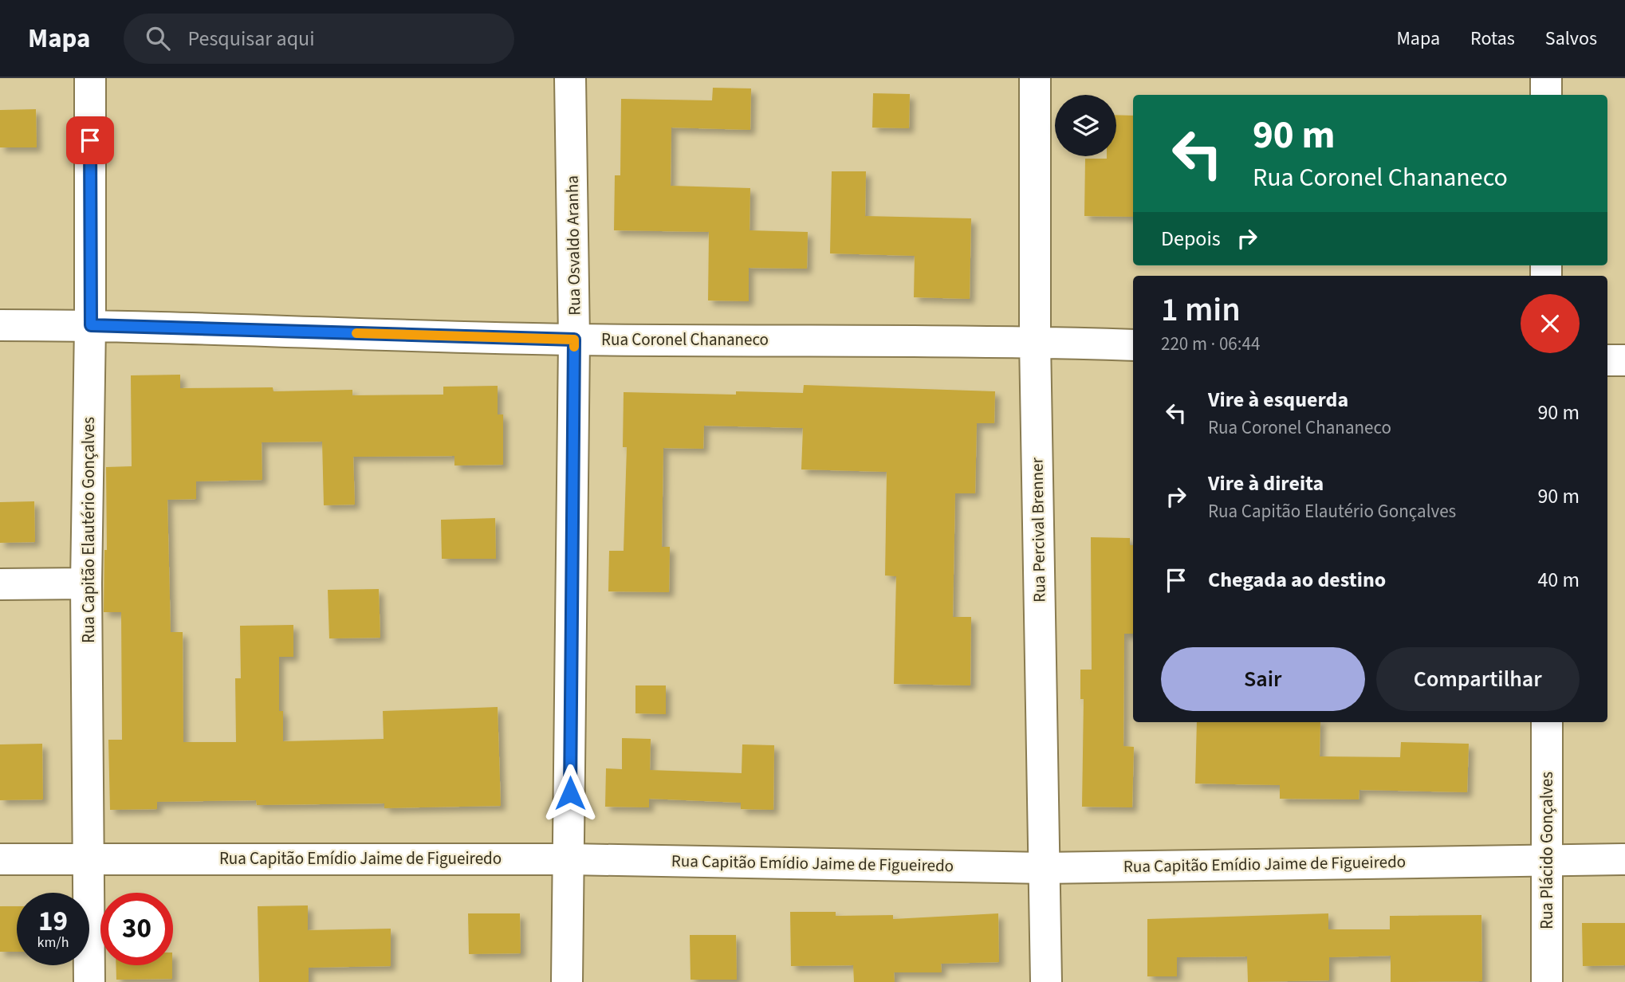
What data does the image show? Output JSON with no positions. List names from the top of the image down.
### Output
{
  "streets": {
    "street": [
      "Rua Osvaldo Aranha",
      "Rua Coronel Chananeco",
      "Rua Capitão Elautério Gonçalves",
      "Rua Percival Brenner",
      "Rua Plácido Gonçalves",
      "Rua Capitão Emídio Jaime de Figueiredo"
    ]
  },
  "crossings": [
    ["Rua Osvaldo Aranha", "Rua Coronel Chananeco"],
    ["Rua Osvaldo Aranha", "Rua Capitão Emídio Jaime de Figueiredo"],
    ["Rua Coronel Chananeco", "Rua Capitão Elautério Gonçalves"],
    ["Rua Coronel Chananeco", "Rua Percival Brenner"],
    ["Rua Capitão Elautério Gonçalves", "Rua Capitão Emídio Jaime de Figueiredo"],
    ["Rua Percival Brenner", "Rua Capitão Emídio Jaime de Figueiredo"],
    ["Rua Plácido Gonçalves", "Rua Capitão Emídio Jaime de Figueiredo"]
  ],
  "page": {
    "header": "Mapa",
    "search": "Pesquisar aqui",
    "nav": ["Mapa", "Rotas", "Salvos"],
    "turn": ["90 m", "Rua Coronel Chananeco"],
    "then": "Depois",
    "heading": ["1 min", "220 m · 06:44"],
    "list": [
      {
        "name": "Vire à esquerda",
        "note": "Rua Coronel Chananeco",
        "value": "90 m"
      },
      {
        "name": "Vire à direita",
        "note": "Rua Capitão Elautério Gonçalves",
        "value": "90 m"
      },
      {
        "name": "Chegada ao destino",
        "value": "40 m"
      }
    ],
    "buttons": ["Sair", "Compartilhar"],
    "speed": "19 km/h",
    "limit": "30"
  }
}
